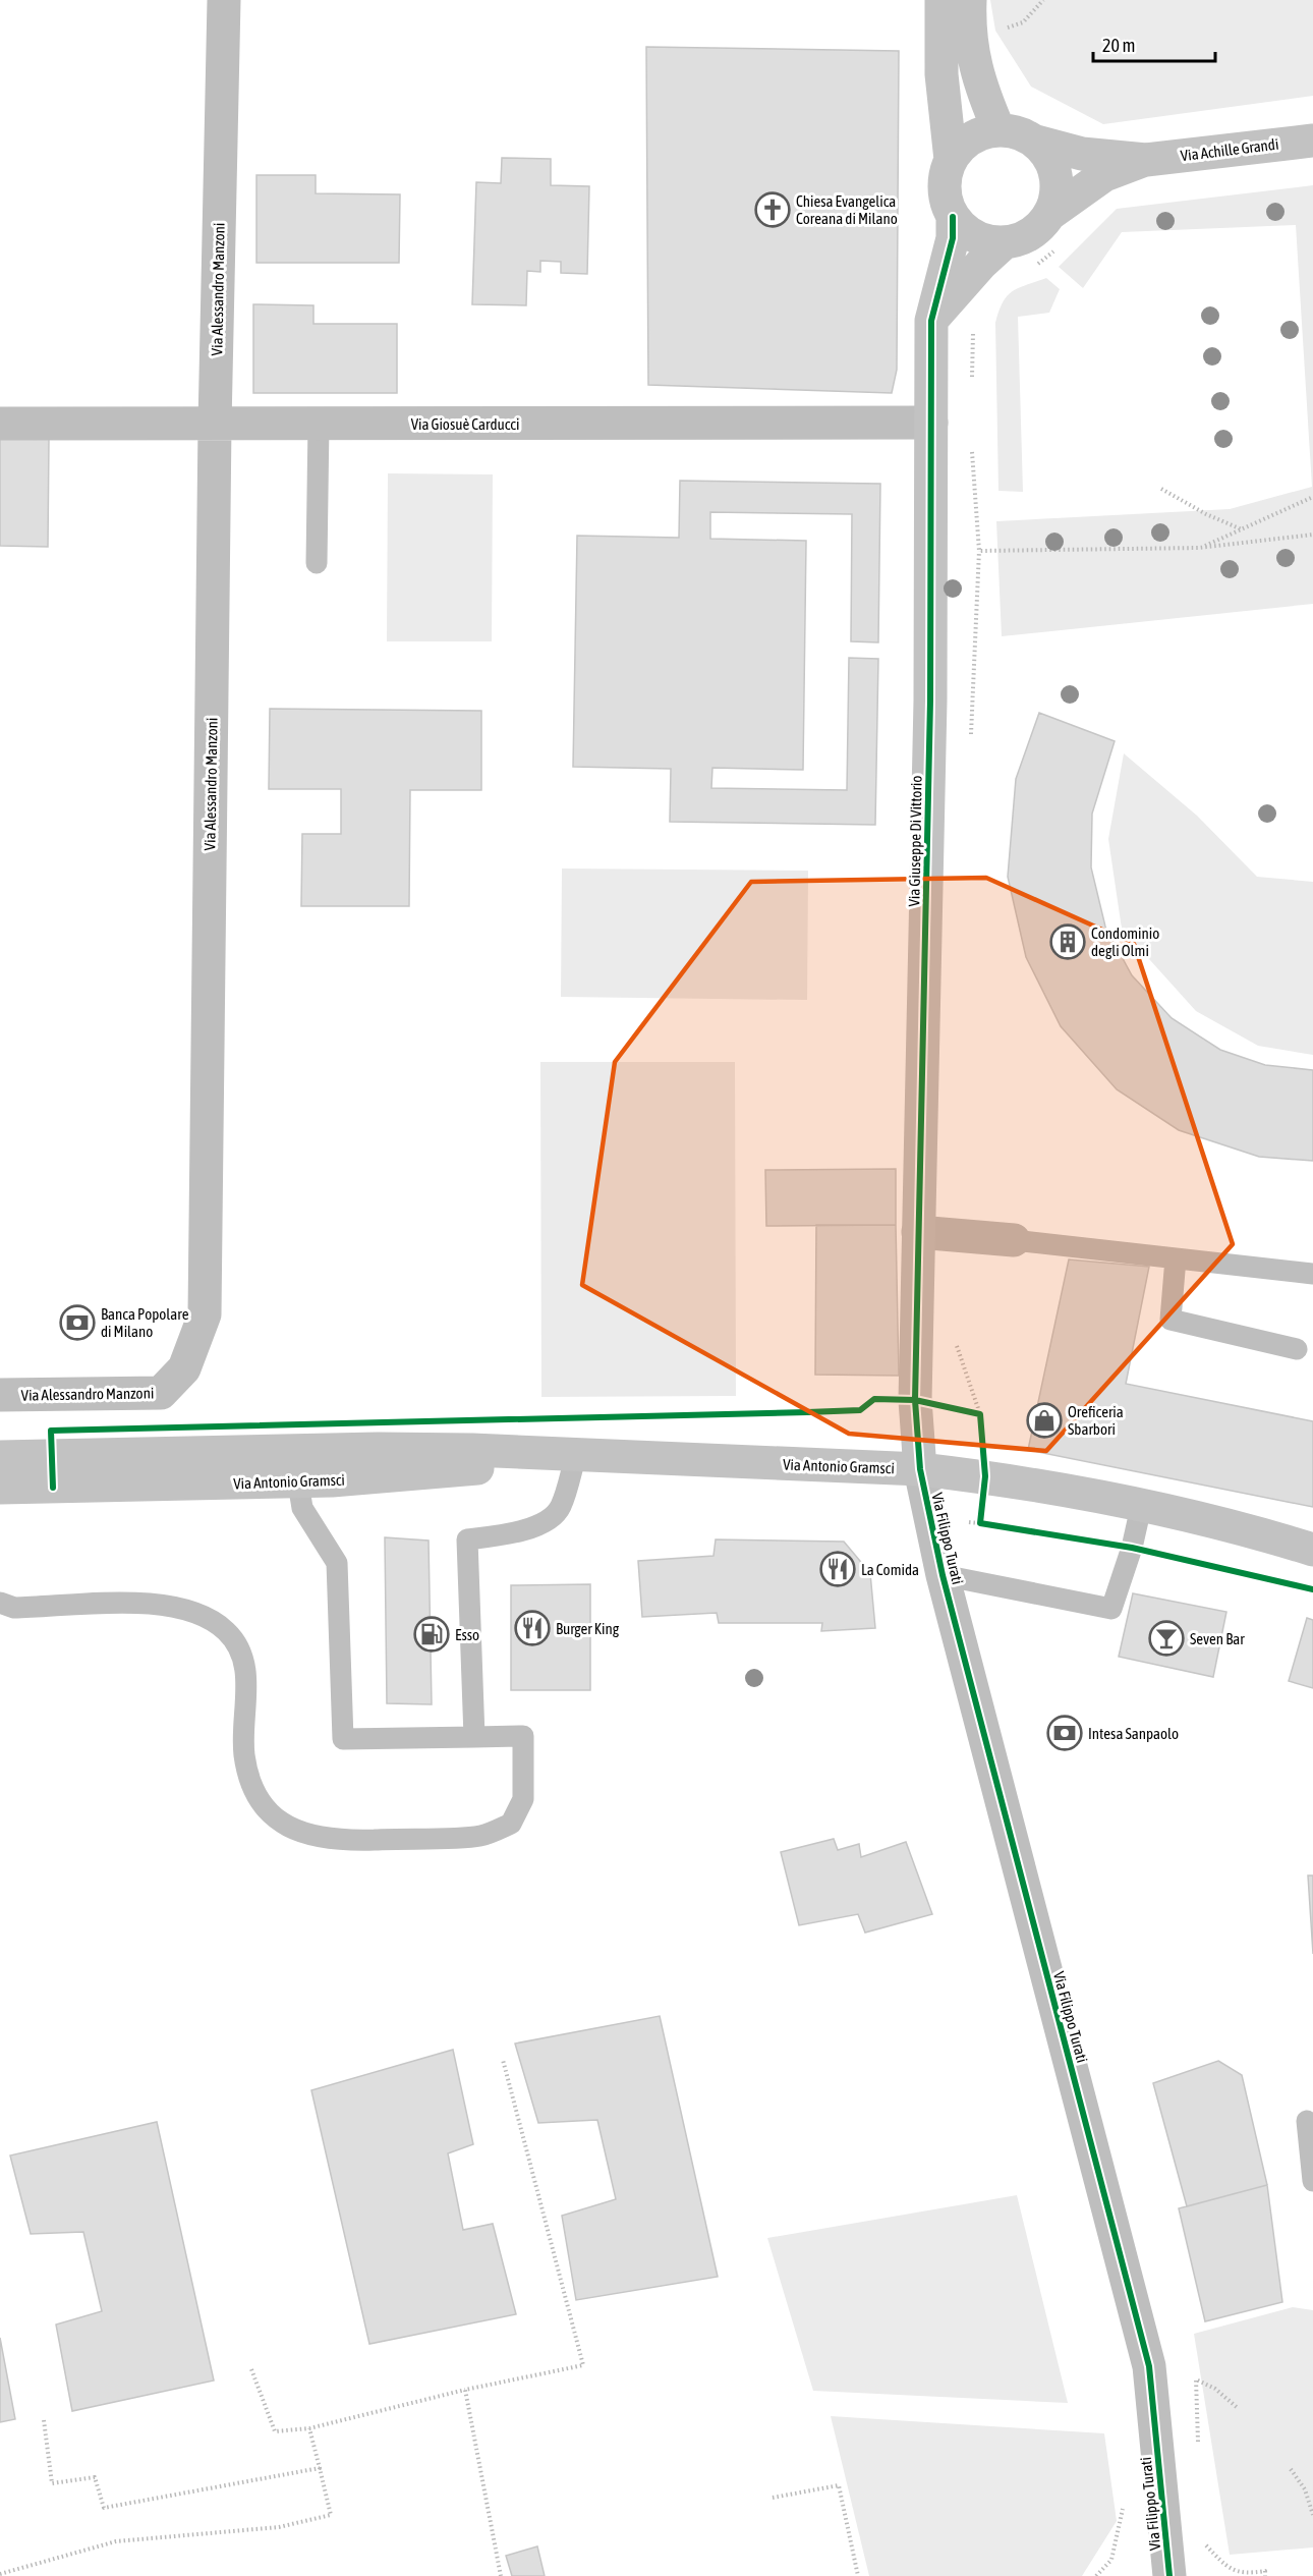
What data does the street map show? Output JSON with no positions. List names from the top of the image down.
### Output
{
  "streets": {
    "street": [
      "Via Achille Grandi",
      "Via Alessandro Manzoni",
      "Via Giosuè Carducci",
      "Via Giuseppe Di Vittorio",
      "Via Antonio Gramsci",
      "Via Filippo Turati"
    ]
  },
  "crossings": [
    ["Via Achille Grandi", "Via Giuseppe Di Vittorio"],
    ["Via Alessandro Manzoni", "Via Giosuè Carducci"],
    ["Via Giosuè Carducci", "Via Giuseppe Di Vittorio"],
    ["Via Giuseppe Di Vittorio", "Via Antonio Gramsci"],
    ["Via Giuseppe Di Vittorio", "Via Filippo Turati"],
    ["Via Antonio Gramsci", "Via Filippo Turati"]
  ],
  "places": {
    "church": ["Chiesa Evangelica Coreana di Milano"],
    "building": ["Condominio degli Olmi"],
    "bank": ["Banca Popolare di Milano", "Intesa Sanpaolo"],
    "shop": ["Oreficeria Sbarbori"],
    "restaurant": ["La Comida", "Burger King"],
    "fuel station": ["Esso"],
    "bar": ["Seven Bar"]
  },
  "scale_bar": "20 m"
}
